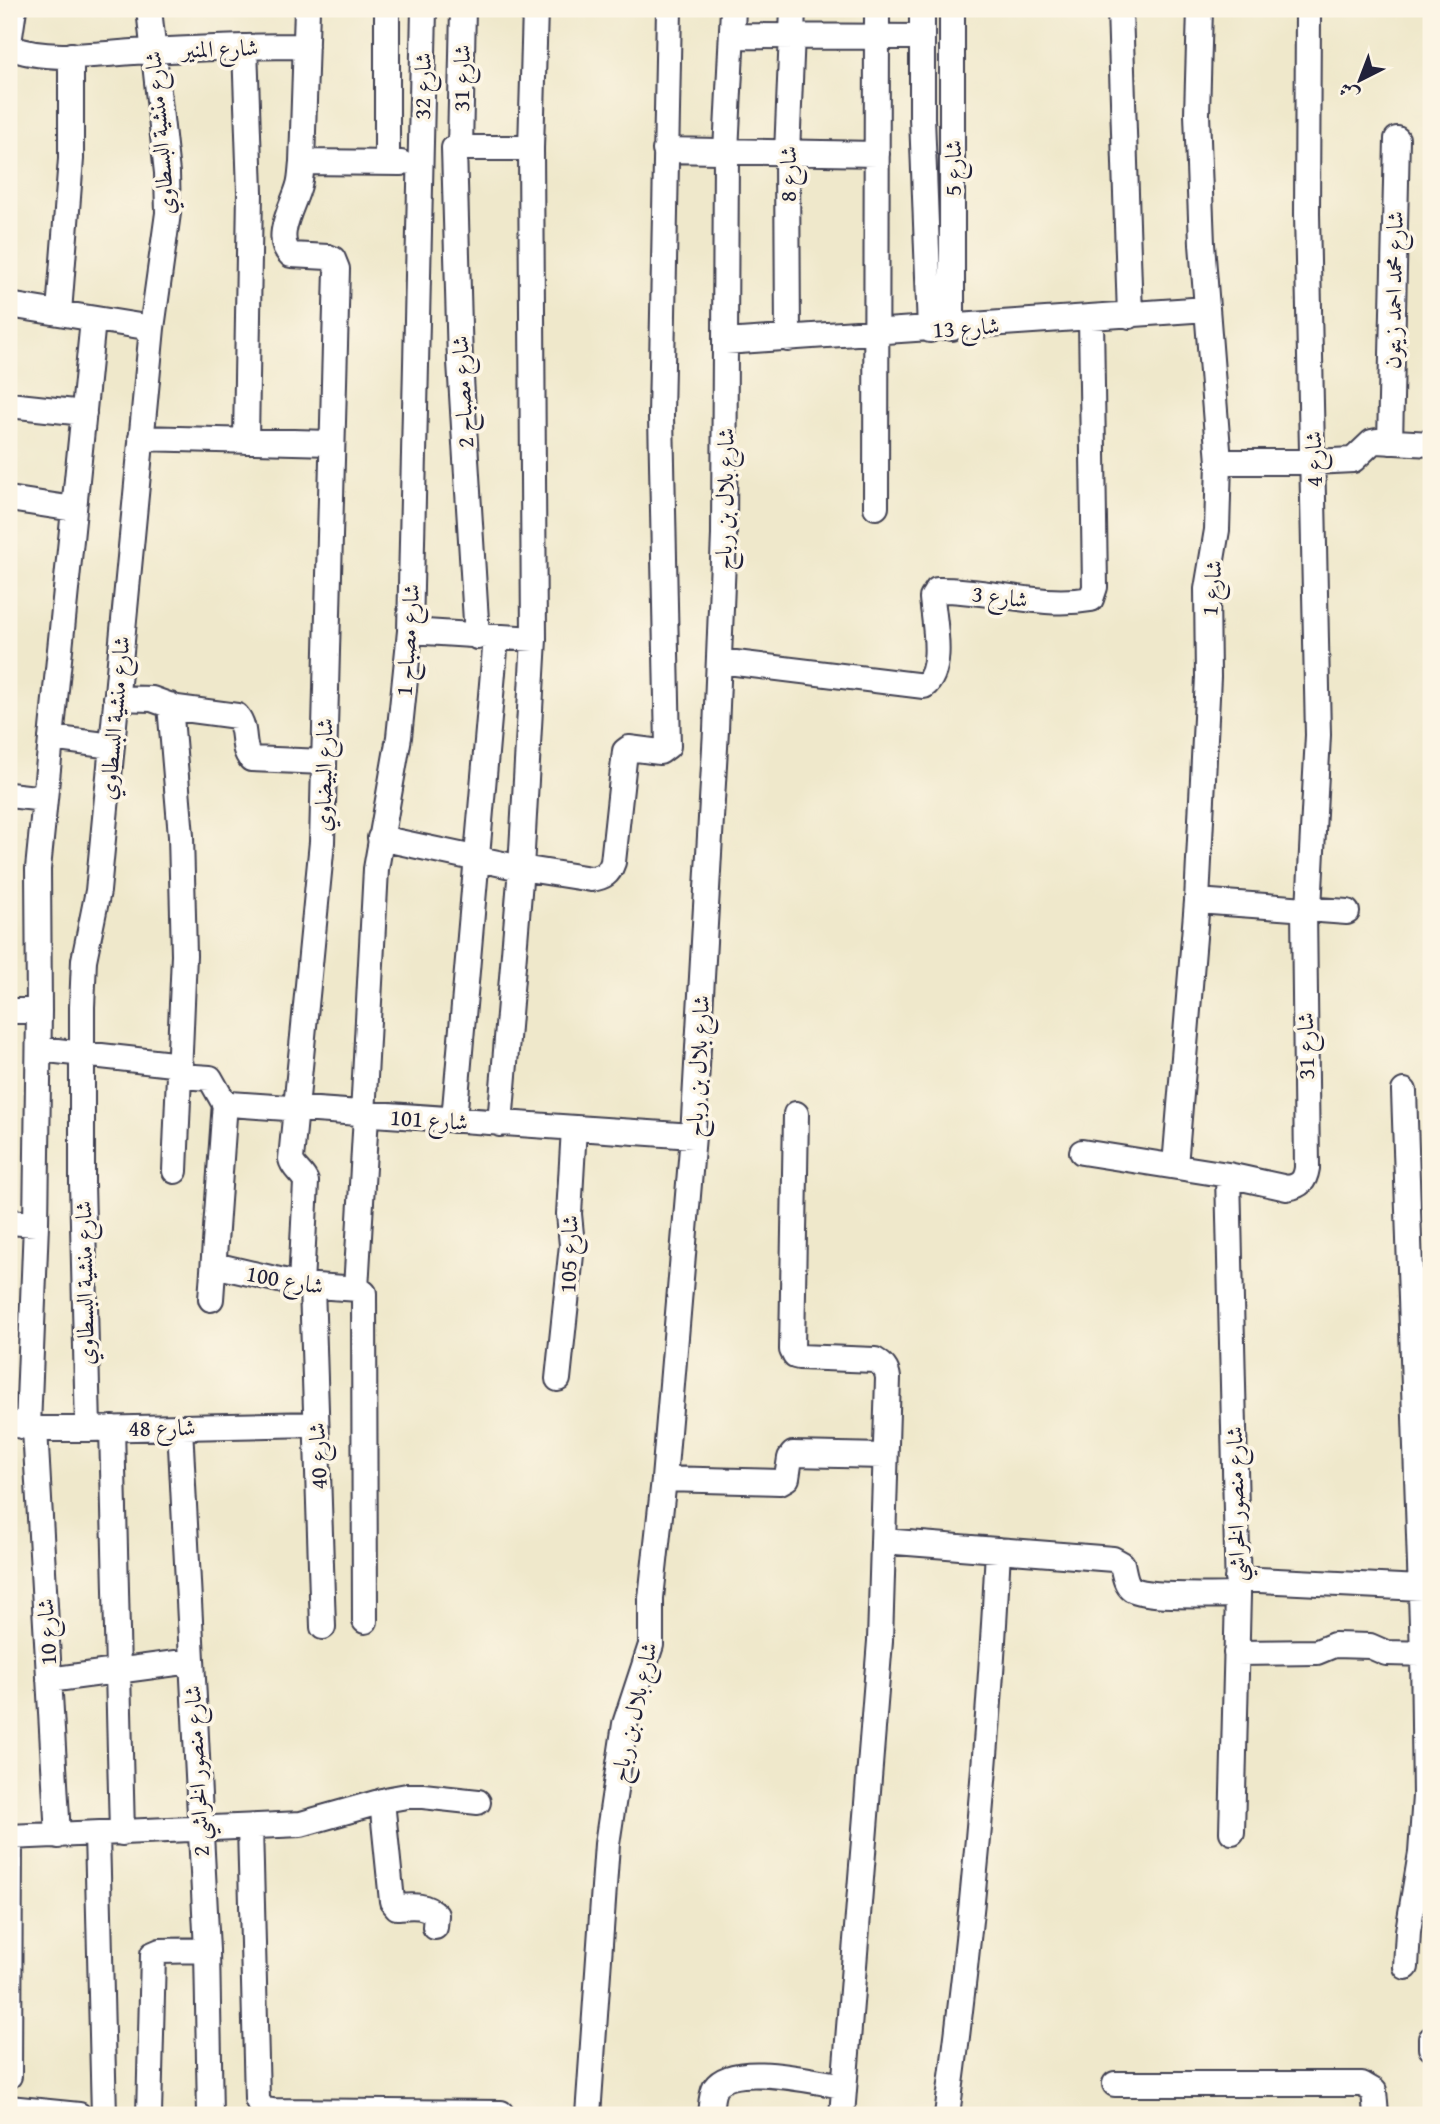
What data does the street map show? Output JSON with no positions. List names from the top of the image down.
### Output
{
  "streets": {
    "street": [
      "شارع المنير",
      "شارع 31",
      "شارع 32",
      "شارع منشية البسطاوي",
      "شارع 5",
      "شارع 8",
      "شارع محمد احمد زيتون",
      "شارع 13",
      "شارع مصباح 2",
      "شارع 4",
      "شارع بلال بن رباح",
      "شارع 1",
      "شارع 3",
      "شارع مصباح 1",
      "شارع البيضاوي",
      "شارع 101",
      "شارع 105",
      "شارع 100",
      "شارع 48",
      "شارع 40",
      "شارع منصور الخراشي",
      "شارع 10",
      "شارع منصور الخراشي 2"
    ]
  },
  "crossings": [
    ["شارع المنير", "شارع منشية البسطاوي"],
    ["شارع 31", "شارع مصباح 2"],
    ["شارع 31", "شارع 4"],
    ["شارع 31", "شارع منصور الخراشي"],
    ["شارع 32", "شارع مصباح 1"],
    ["شارع منشية البسطاوي", "شارع 48"],
    ["شارع 5", "شارع 13"],
    ["شارع 8", "شارع 13"],
    ["شارع 13", "شارع بلال بن رباح"],
    ["شارع 13", "شارع 1"],
    ["شارع 13", "شارع 3"],
    ["شارع مصباح 2", "شارع 101"],
    ["شارع بلال بن رباح", "شارع 3"],
    ["شارع بلال بن رباح", "شارع 101"],
    ["شارع مصباح 1", "شارع 101"],
    ["شارع مصباح 1", "شارع 100"],
    ["شارع البيضاوي", "شارع 101"],
    ["شارع البيضاوي", "شارع 100"],
    ["شارع البيضاوي", "شارع 40"],
    ["شارع 101", "شارع 105"],
    ["شارع 100", "شارع 40"],
    ["شارع 48", "شارع 40"],
    ["شارع 48", "شارع 10"],
    ["شارع 48", "شارع منصور الخراشي 2"]
  ],
  "north": "bottom left"
}
